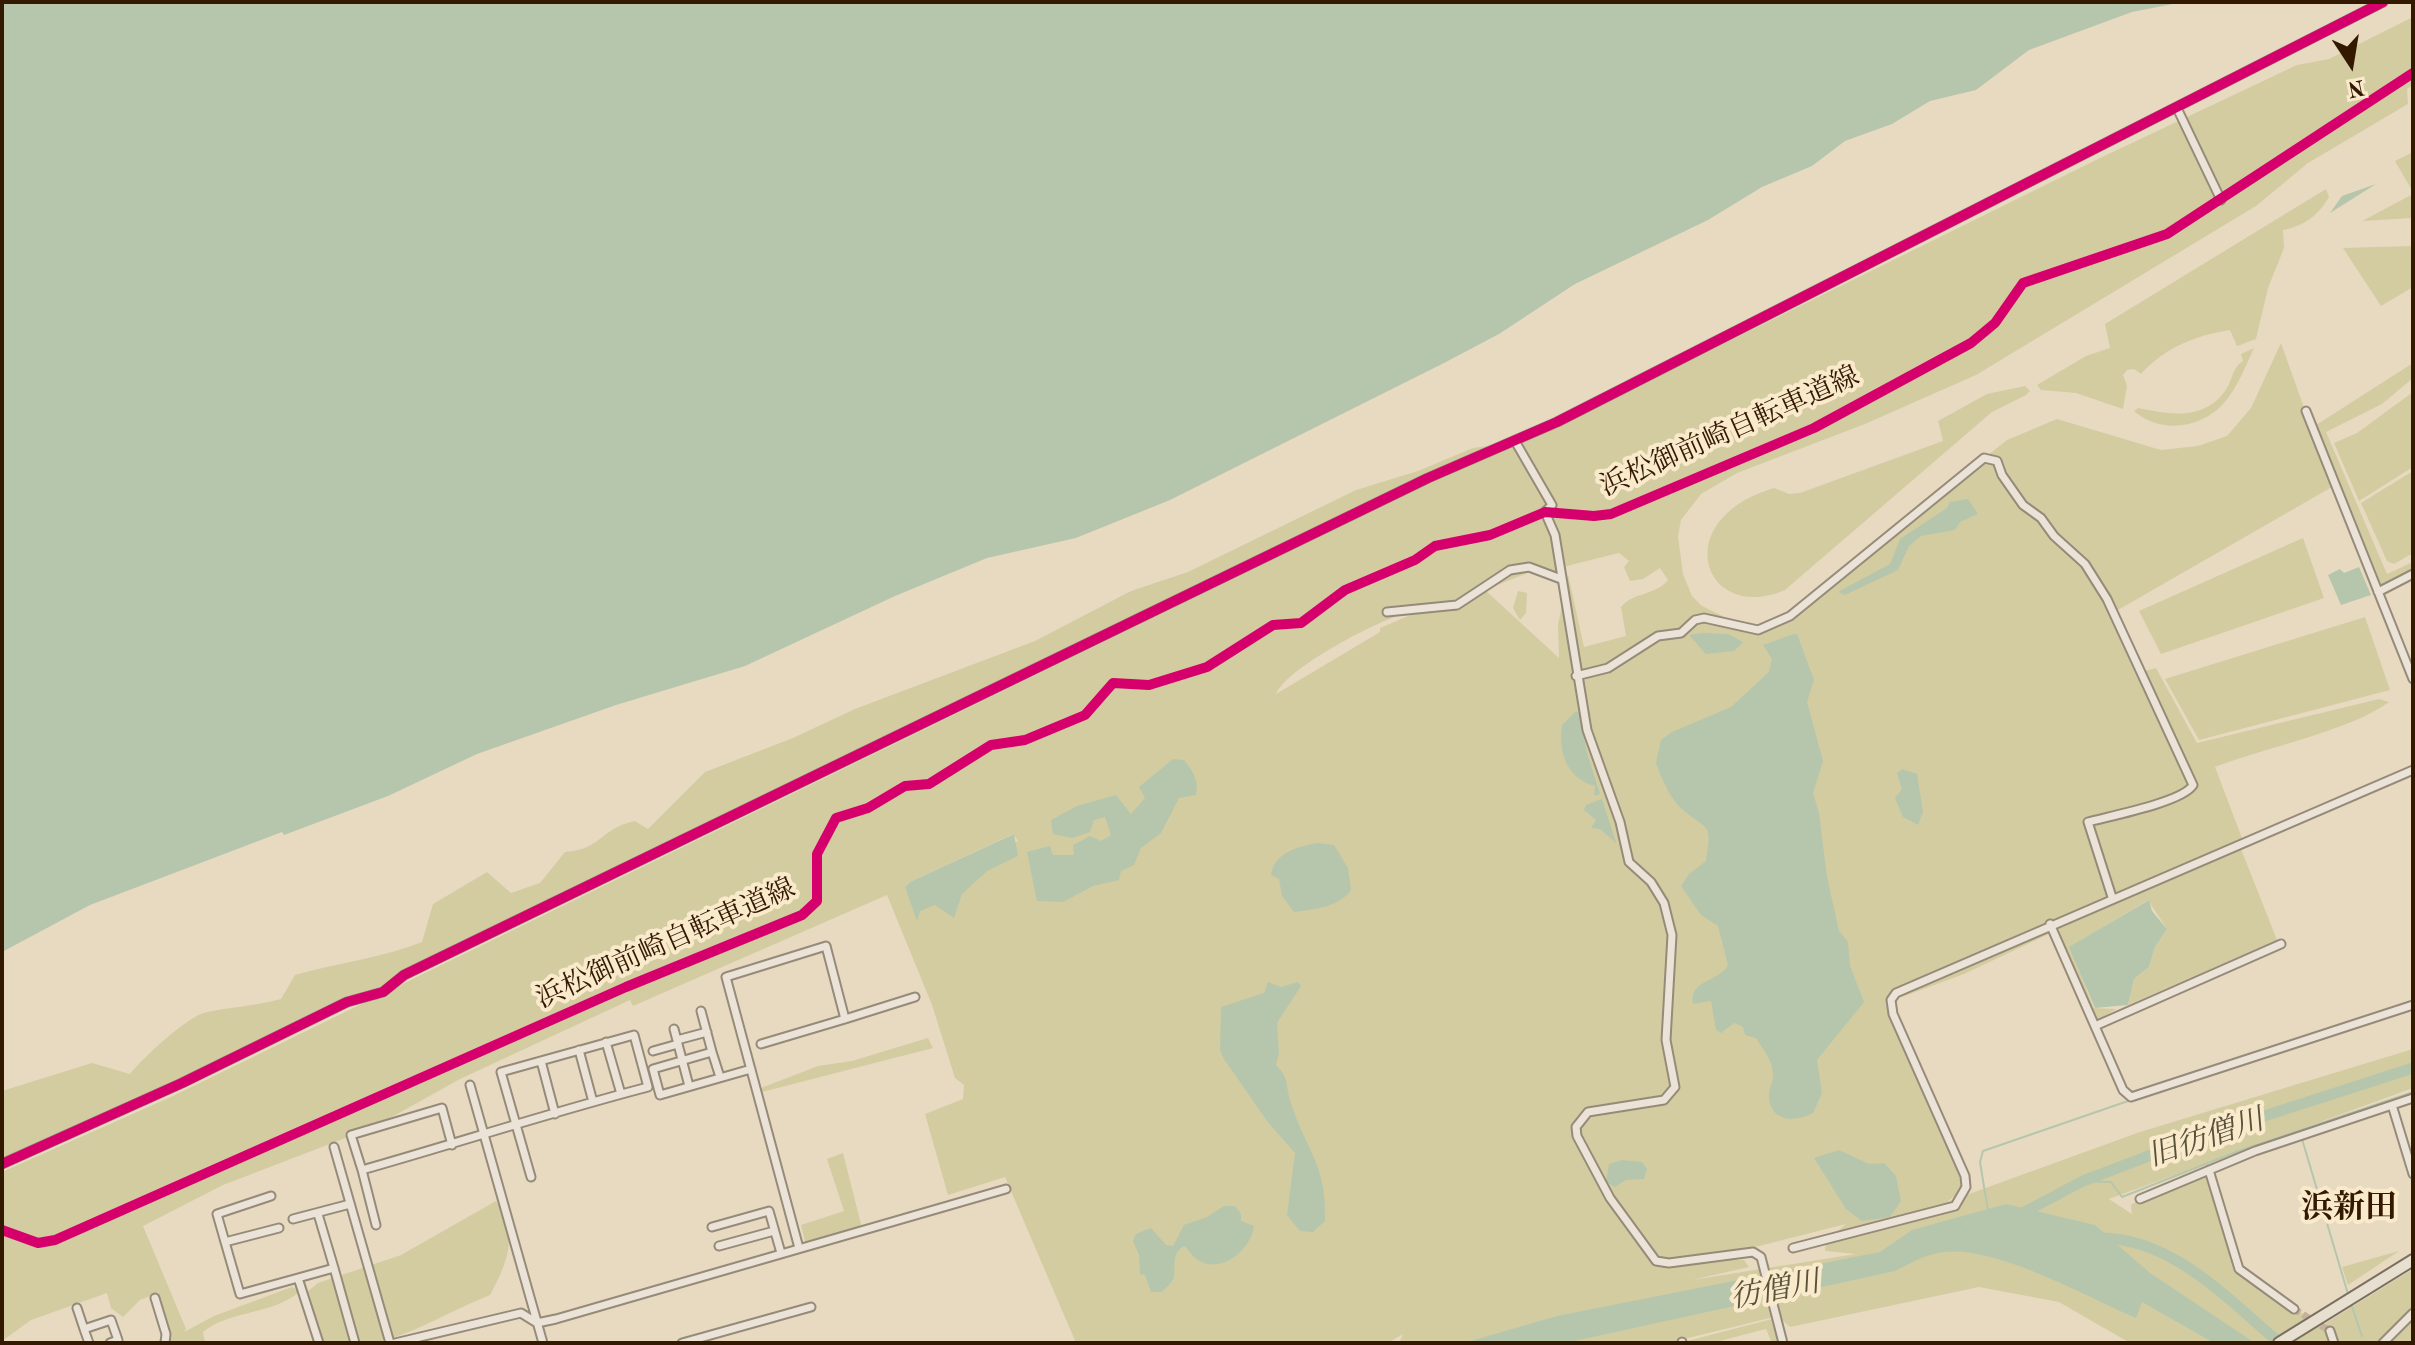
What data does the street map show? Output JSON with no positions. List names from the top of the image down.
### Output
{
  "streets": {
    "cycle path": ["浜松御前崎自転車道線"]
  },
  "districts": ["浜新田"],
  "water": ["旧彷僧川", "彷僧川"],
  "north": "bottom"
}
